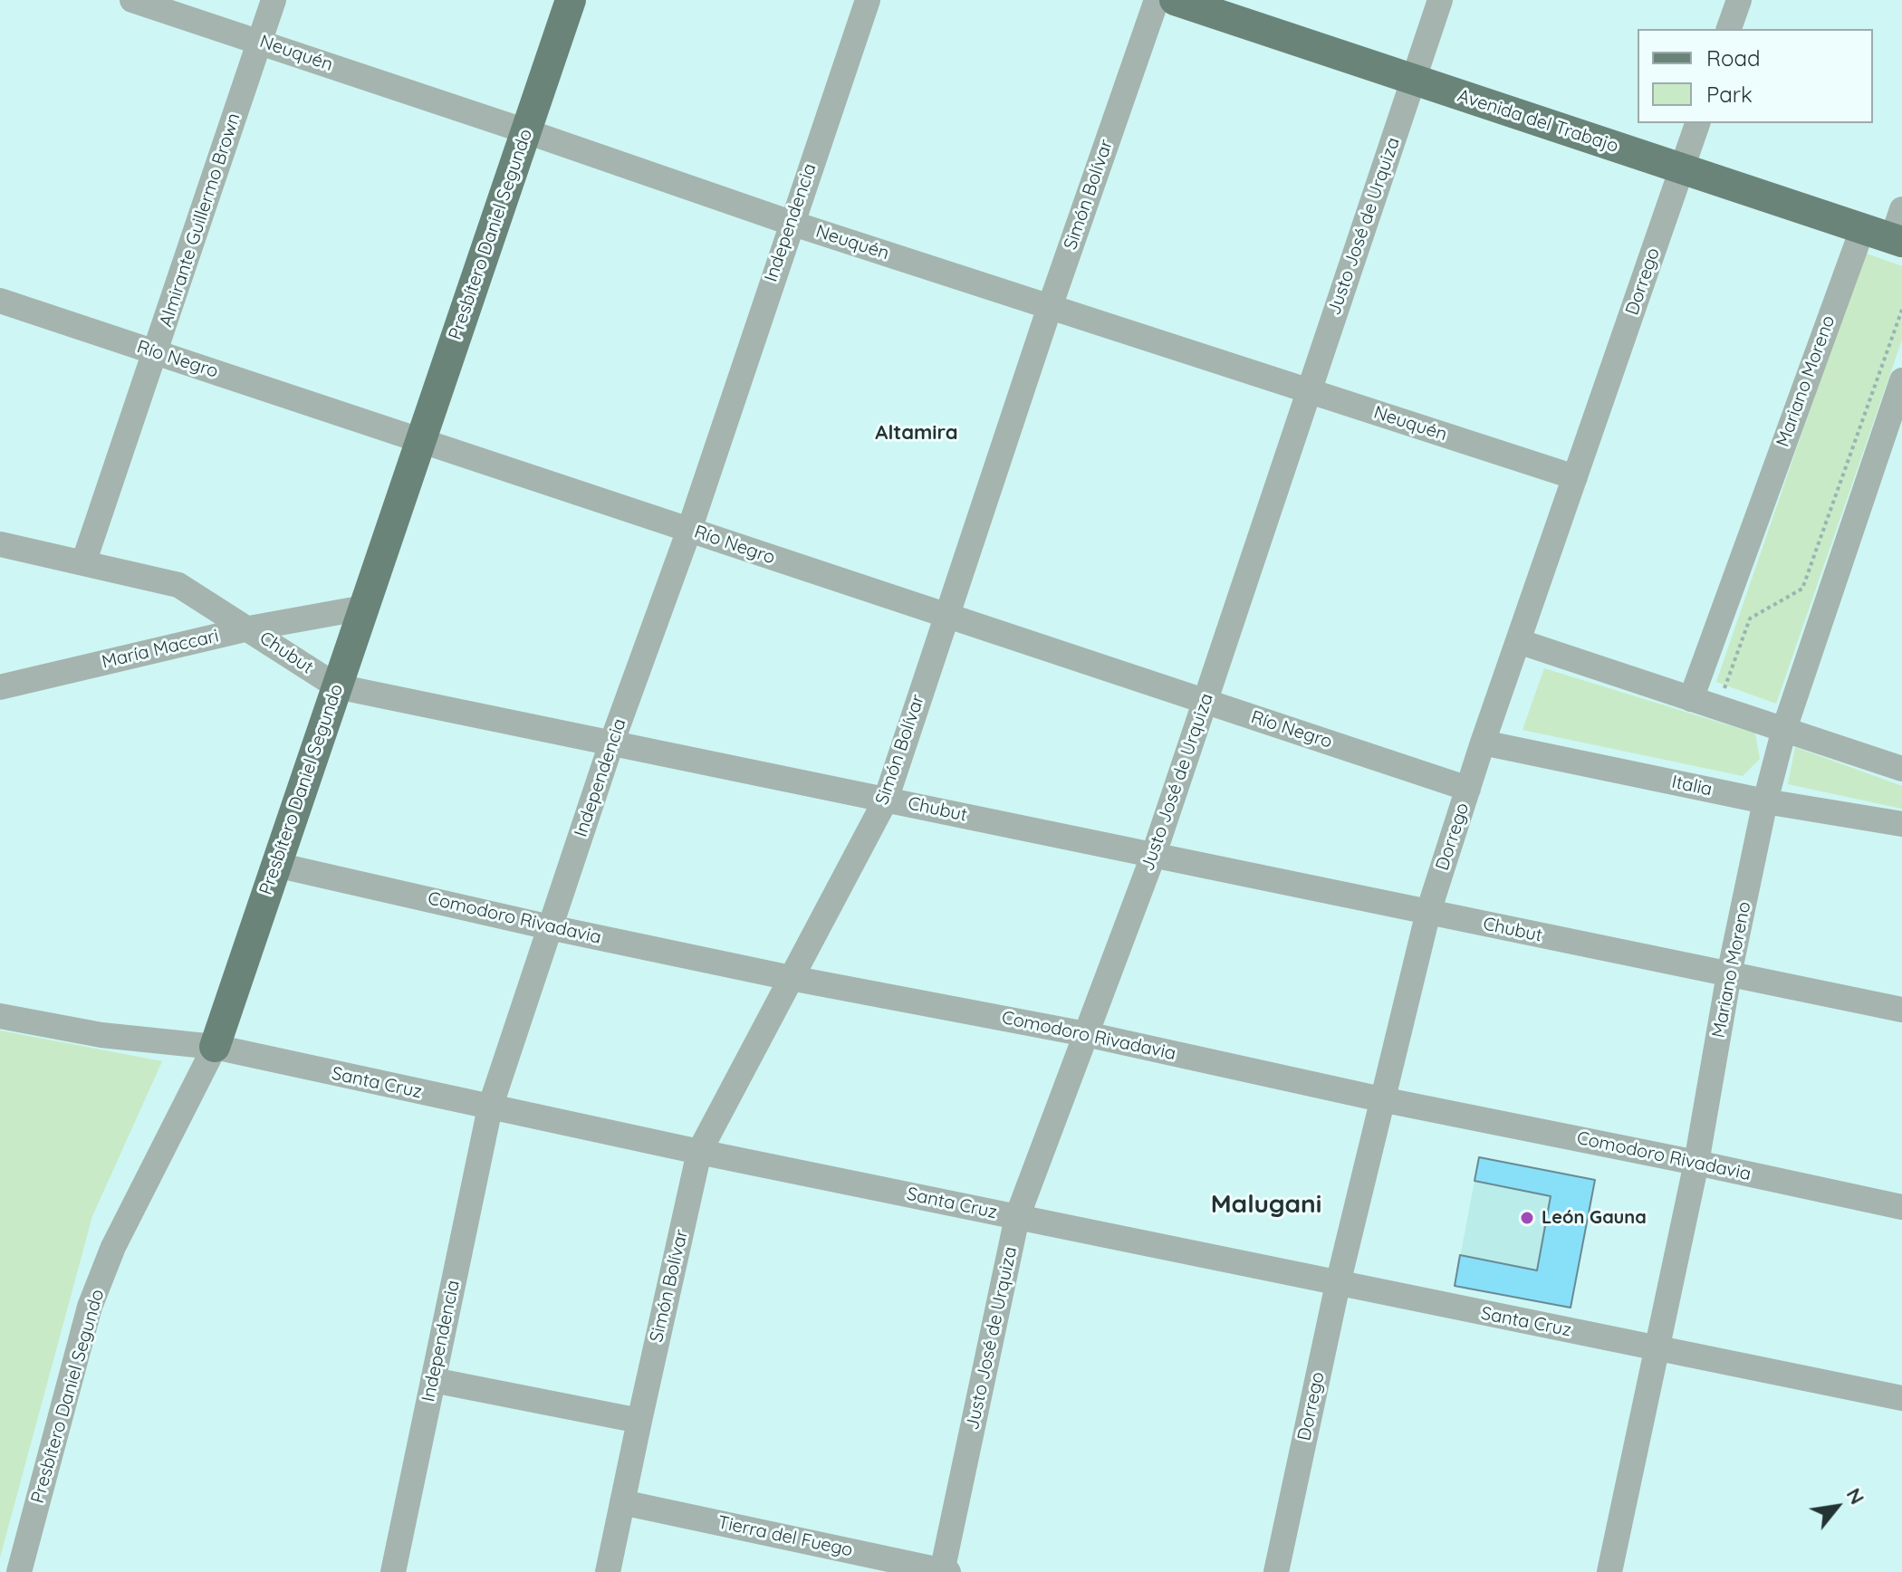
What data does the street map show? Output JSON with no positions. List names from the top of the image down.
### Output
{
  "streets": {
    "main road": ["Avenida del Trabajo", "Presbítero Daniel Segundo"],
    "street": [
      "Neuquén",
      "Simón Bolívar",
      "Almirante Guillermo Brown",
      "Independencia",
      "Justo José de Urquiza",
      "Dorrego",
      "Río Negro",
      "Mariano Moreno",
      "María Maccari",
      "Chubut",
      "Italia",
      "Comodoro Rivadavia",
      "Santa Cruz",
      "Tierra del Fuego"
    ]
  },
  "crossings": [
    ["Neuquén", "Simón Bolívar"],
    ["Neuquén", "Almirante Guillermo Brown"],
    ["Neuquén", "Independencia"],
    ["Neuquén", "Justo José de Urquiza"],
    ["Neuquén", "Presbítero Daniel Segundo"],
    ["Neuquén", "Dorrego"],
    ["Avenida del Trabajo", "Justo José de Urquiza"],
    ["Avenida del Trabajo", "Dorrego"],
    ["Avenida del Trabajo", "Mariano Moreno"],
    ["Simón Bolívar", "Río Negro"],
    ["Simón Bolívar", "Chubut"],
    ["Simón Bolívar", "Comodoro Rivadavia"],
    ["Simón Bolívar", "Santa Cruz"],
    ["Simón Bolívar", "Tierra del Fuego"],
    ["Almirante Guillermo Brown", "Río Negro"],
    ["Almirante Guillermo Brown", "Chubut"],
    ["Independencia", "Río Negro"],
    ["Independencia", "Chubut"],
    ["Independencia", "Comodoro Rivadavia"],
    ["Independencia", "Santa Cruz"],
    ["Justo José de Urquiza", "Río Negro"],
    ["Justo José de Urquiza", "Chubut"],
    ["Justo José de Urquiza", "Comodoro Rivadavia"],
    ["Justo José de Urquiza", "Santa Cruz"],
    ["Justo José de Urquiza", "Tierra del Fuego"],
    ["Presbítero Daniel Segundo", "Río Negro"],
    ["Presbítero Daniel Segundo", "María Maccari"],
    ["Presbítero Daniel Segundo", "Chubut"],
    ["Presbítero Daniel Segundo", "Comodoro Rivadavia"],
    ["Presbítero Daniel Segundo", "Santa Cruz"],
    ["Dorrego", "Río Negro"],
    ["Dorrego", "Chubut"],
    ["Dorrego", "Italia"],
    ["Dorrego", "Comodoro Rivadavia"],
    ["Dorrego", "Santa Cruz"],
    ["Mariano Moreno", "Chubut"],
    ["Mariano Moreno", "Italia"],
    ["Mariano Moreno", "Comodoro Rivadavia"],
    ["Mariano Moreno", "Santa Cruz"],
    ["María Maccari", "Chubut"]
  ],
  "districts": ["Altamira", "Malugani"],
  "places": ["León Gauna"],
  "legend": ["Road", "Park"],
  "north": "top right"
}
